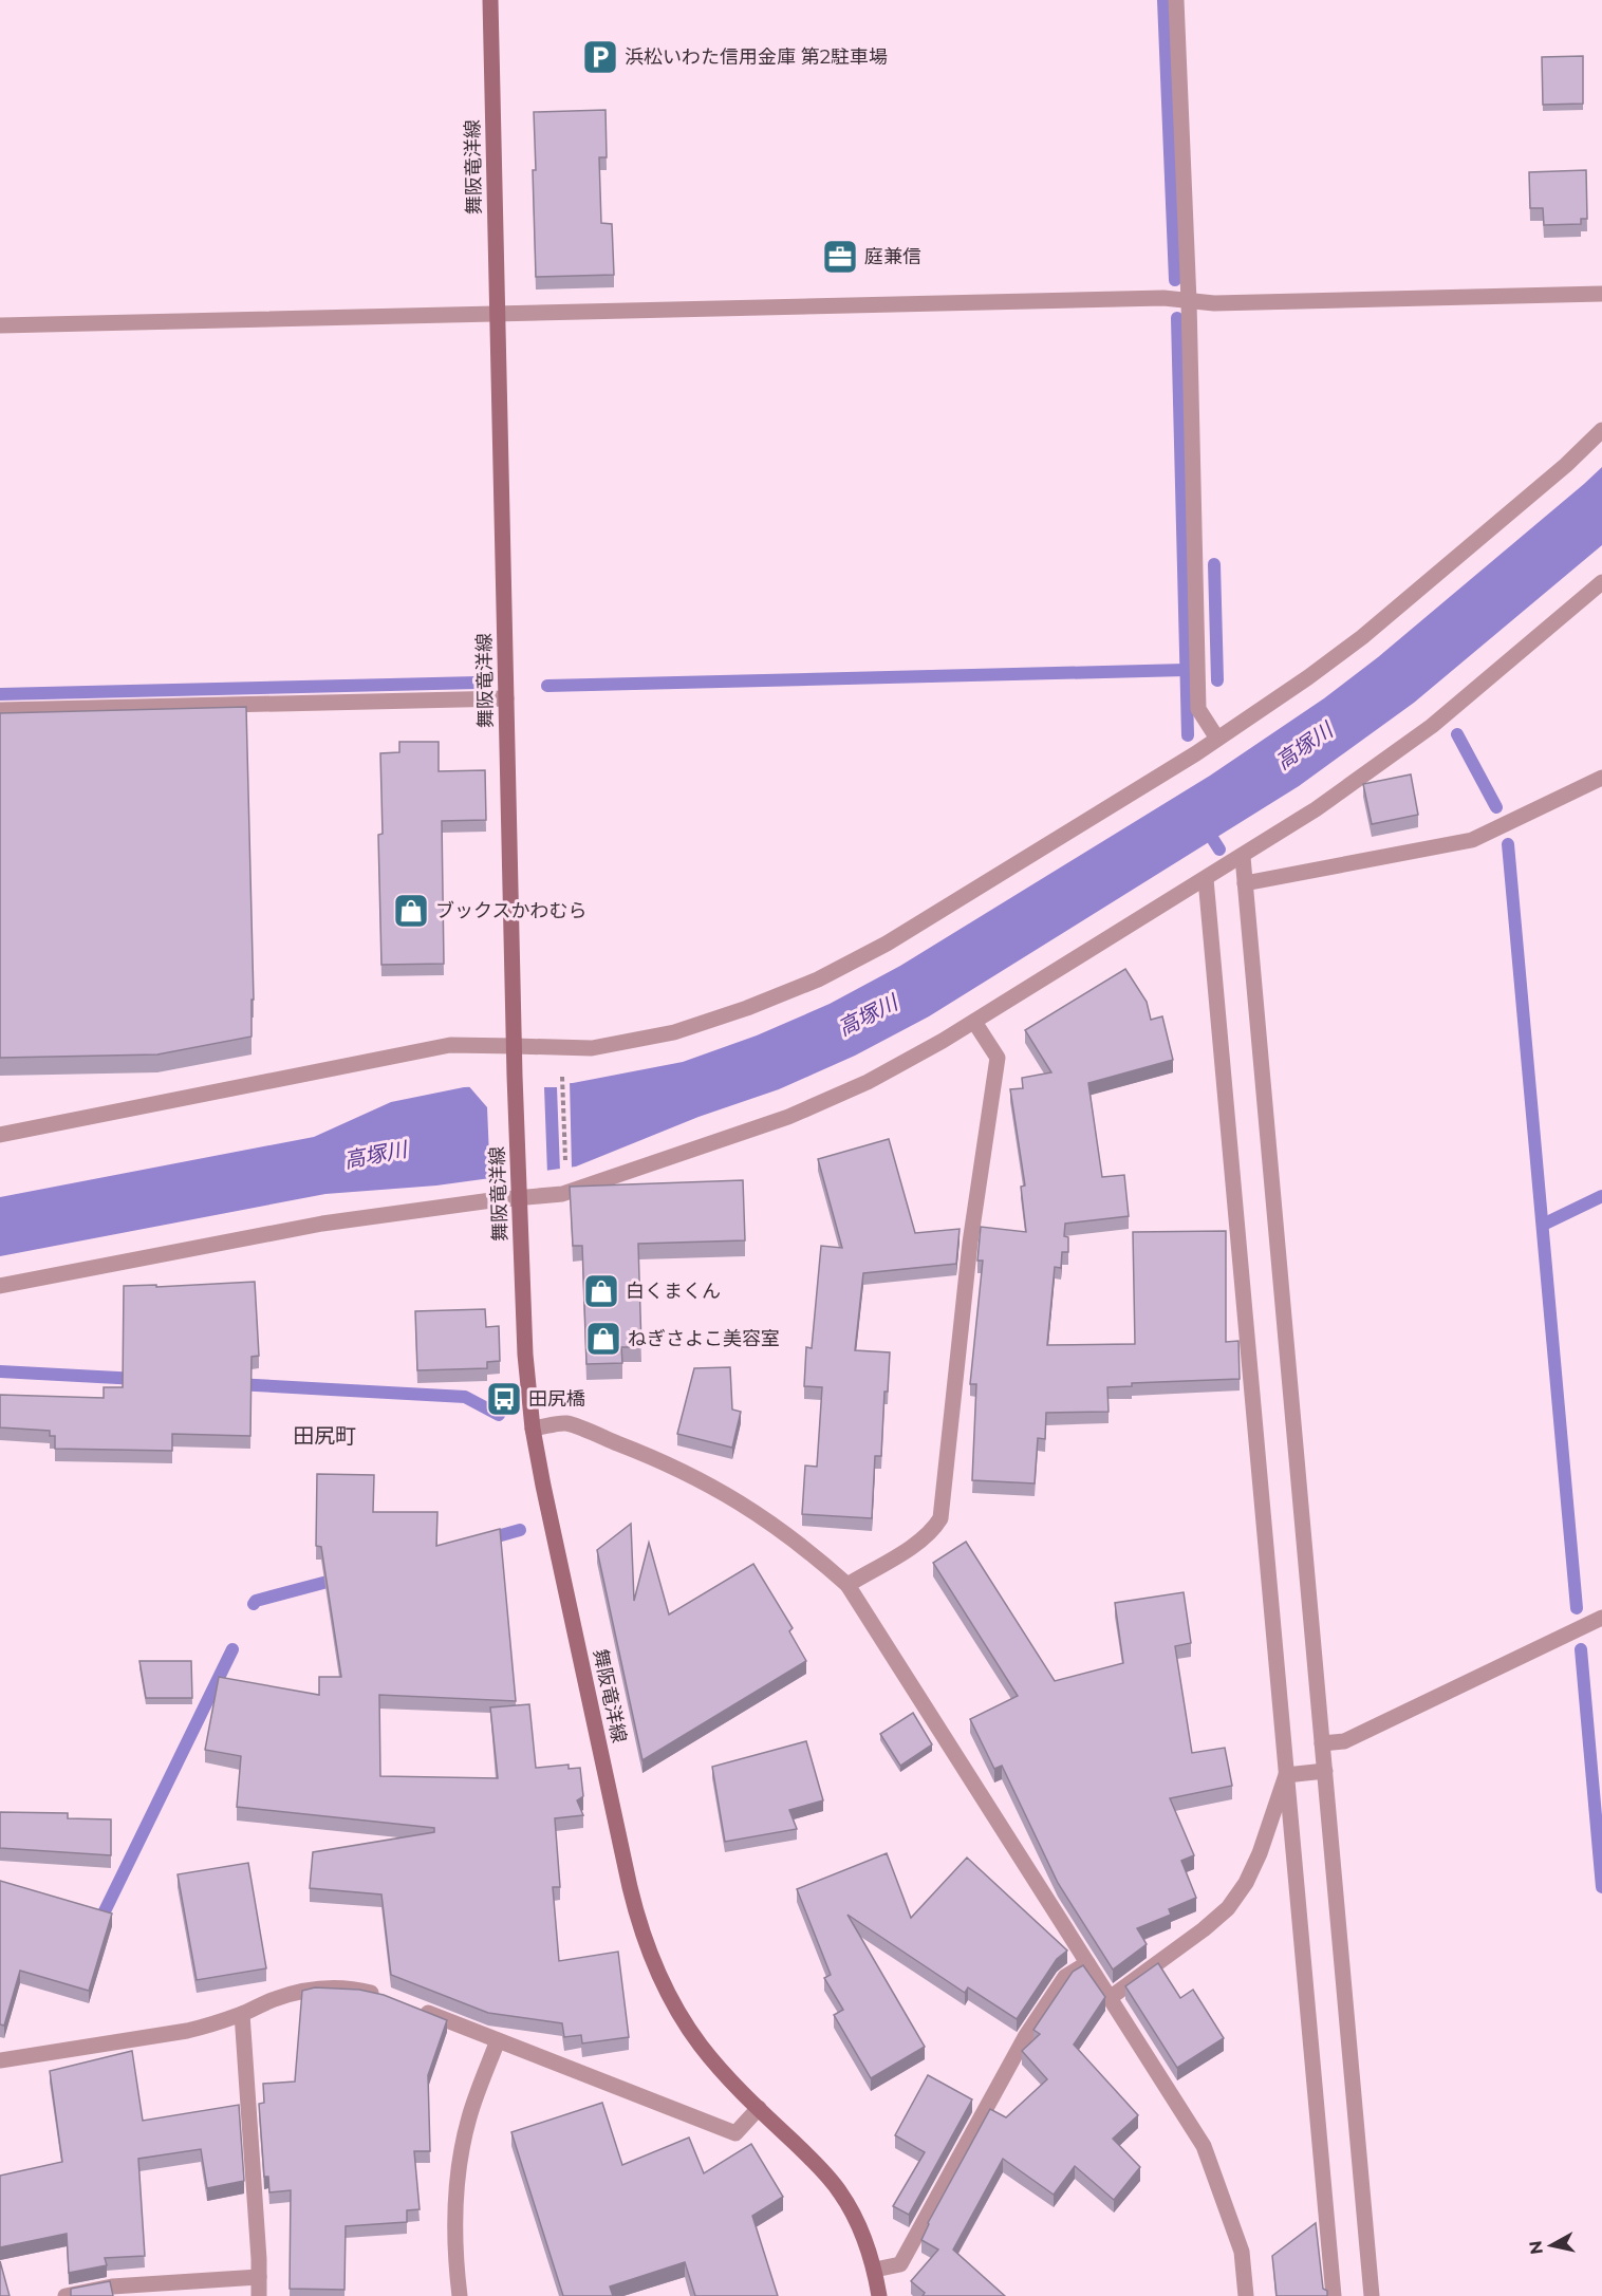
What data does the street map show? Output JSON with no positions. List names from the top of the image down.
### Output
{
  "streets": {
    "main road": ["舞阪竜洋線"]
  },
  "districts": ["田尻町"],
  "water": ["高塚川"],
  "places": {
    "parking": ["浜松いわた信用金庫 第2駐車場"],
    "office": ["庭兼信"],
    "shop": ["ブックスかわむら", "白くまくん", "ねぎさよこ美容室"],
    "bus stop": ["田尻橋"]
  },
  "north": "left"
}
